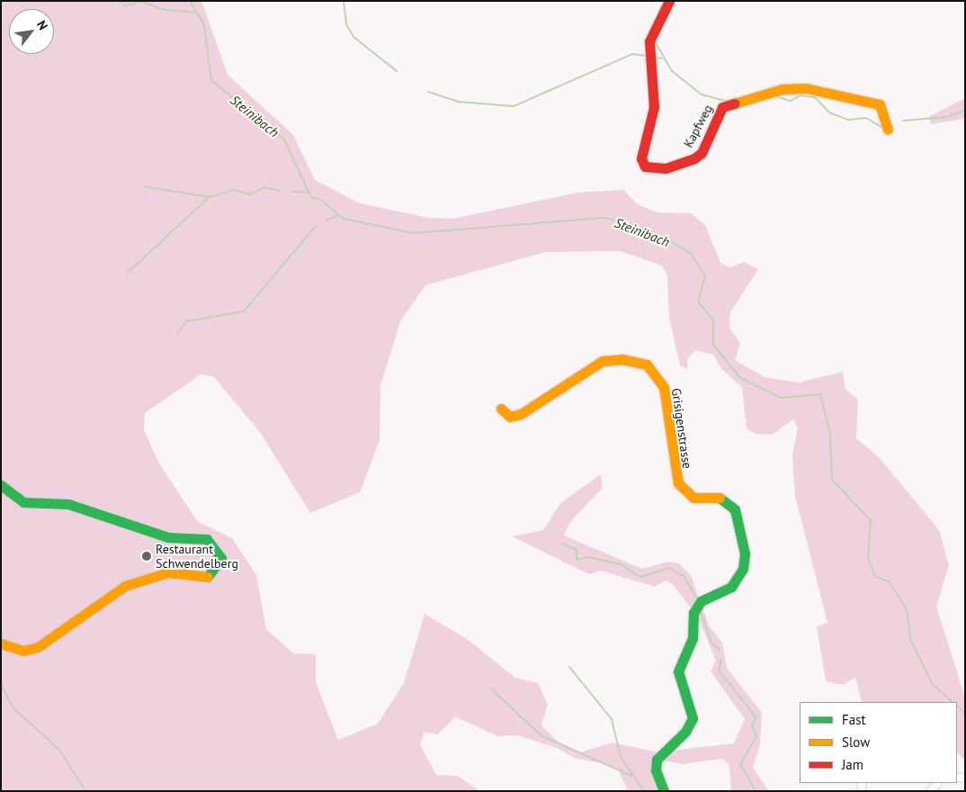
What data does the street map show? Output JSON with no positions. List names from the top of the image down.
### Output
{
  "streets": {
    "street": ["Kapfweg", "Grisigenstrasse"]
  },
  "water": ["Steinibach"],
  "places": ["Restaurant Schwendelberg"],
  "legend": ["Fast", "Slow", "Jam"],
  "north": "top right"
}
